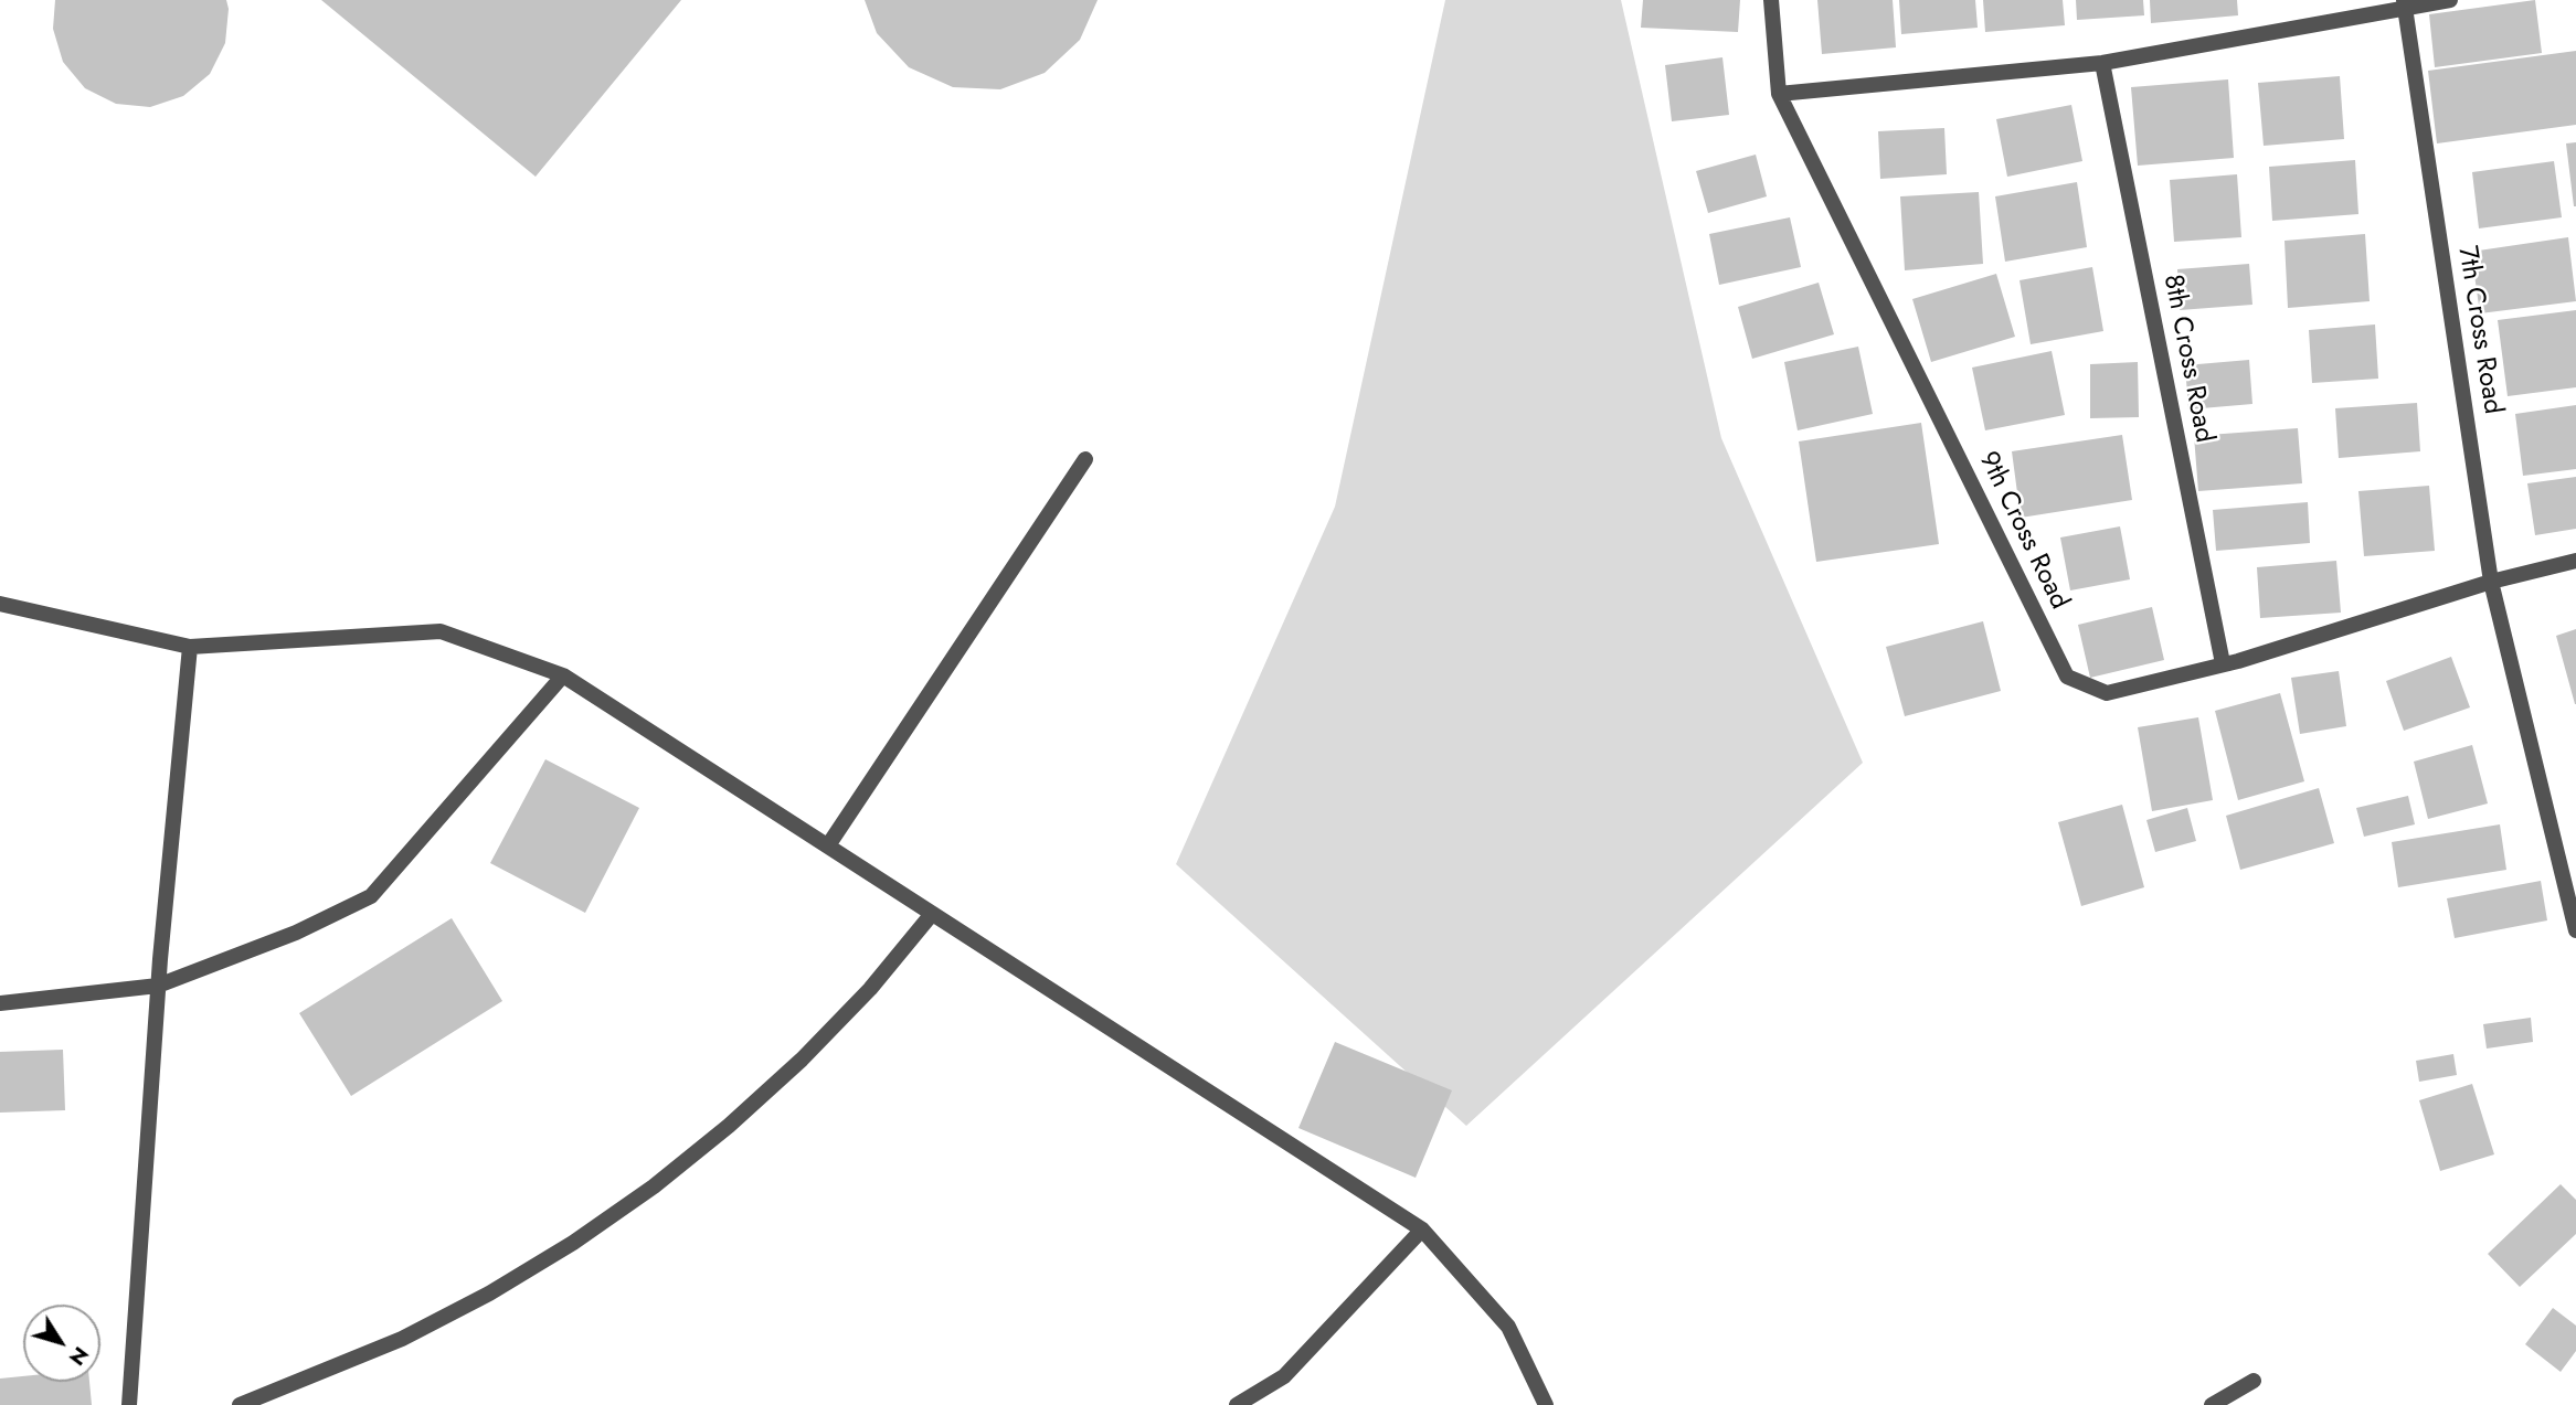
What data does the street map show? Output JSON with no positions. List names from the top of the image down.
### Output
{
  "streets": {
    "street": ["7th Cross Road", "8th Cross Road", "9th Cross Road"]
  },
  "crossings": [
    ["7th Cross Road", "9th Cross Road"],
    ["8th Cross Road", "9th Cross Road"]
  ],
  "north": "bottom right"
}
